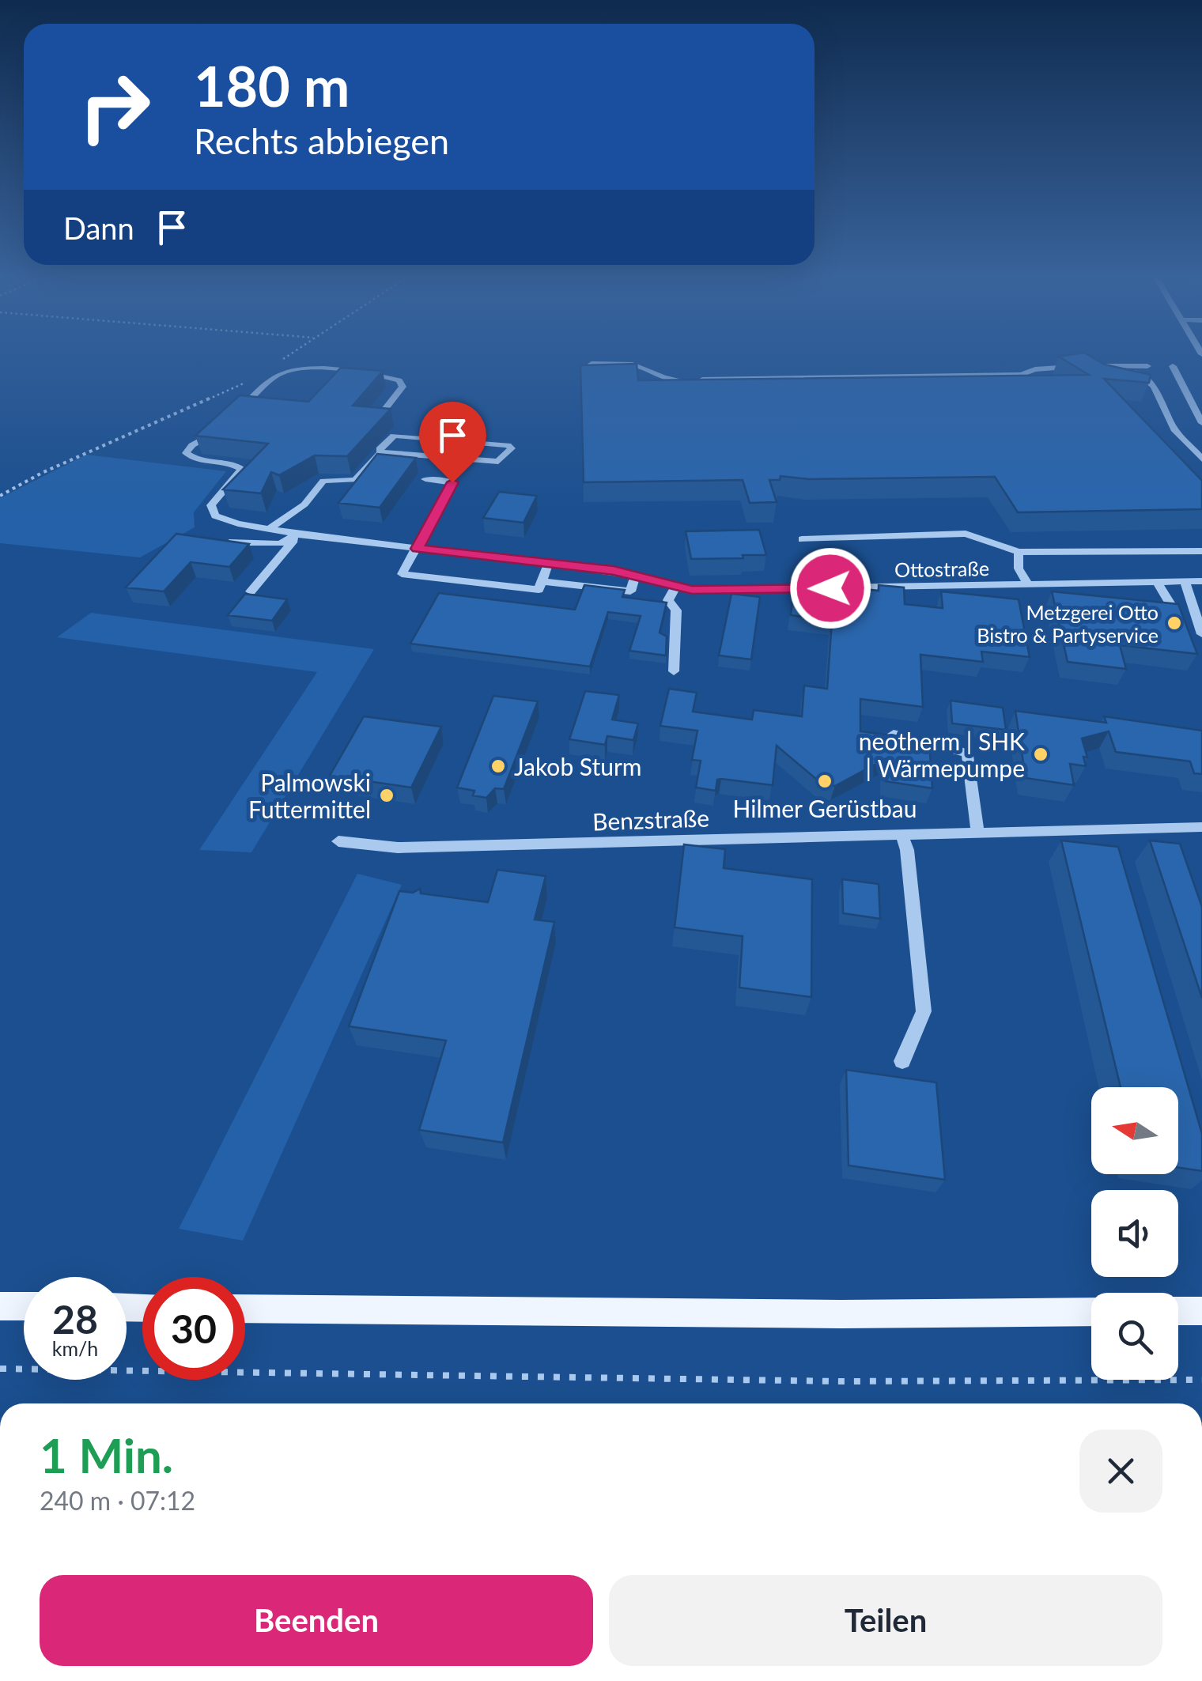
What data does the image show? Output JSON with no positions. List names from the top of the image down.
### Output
{
  "streets": {
    "street": ["Ottostraße", "Benzstraße"]
  },
  "places": [
    "Metzgerei Otto Bistro & Partyservice",
    "neotherm | SHK | Wärmepumpe",
    "Jakob Sturm",
    "Hilmer Gerüstbau",
    "Palmowski Futtermittel"
  ],
  "north": "left",
  "page": {
    "turn": ["180 m", "Rechts abbiegen"],
    "then": "Dann",
    "speed": "28 km/h",
    "limit": "30",
    "heading": ["1 Min.", "240 m · 07:12"],
    "buttons": ["Beenden", "Teilen"]
  }
}
